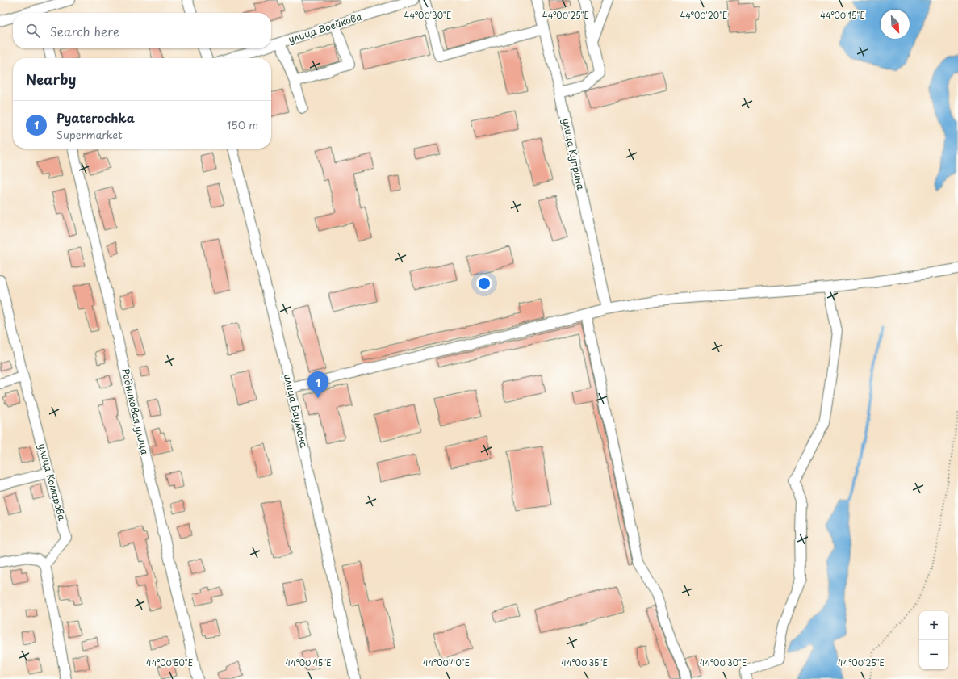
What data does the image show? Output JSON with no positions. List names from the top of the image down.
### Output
{
  "streets": {
    "street": [
      "улица Воейкова",
      "улица Куприна",
      "улица Баумана",
      "Родниковая улица",
      "улица Комарова"
    ]
  },
  "north": "bottom right",
  "page": {
    "search": "Search here",
    "heading": "Nearby",
    "list": [
      {
        "mark": "1",
        "name": "Pyaterochka",
        "note": "Supermarket",
        "value": "150 m"
      }
    ],
    "pins": "1",
    "map_buttons": ["+", "−"]
  },
  "coordinates": [
    "44°00'30\"E",
    "44°00'25\"E",
    "44°00'20\"E",
    "44°00'15\"E",
    "44°00'50\"E",
    "44°00'45\"E",
    "44°00'40\"E",
    "44°00'35\"E"
  ]
}
